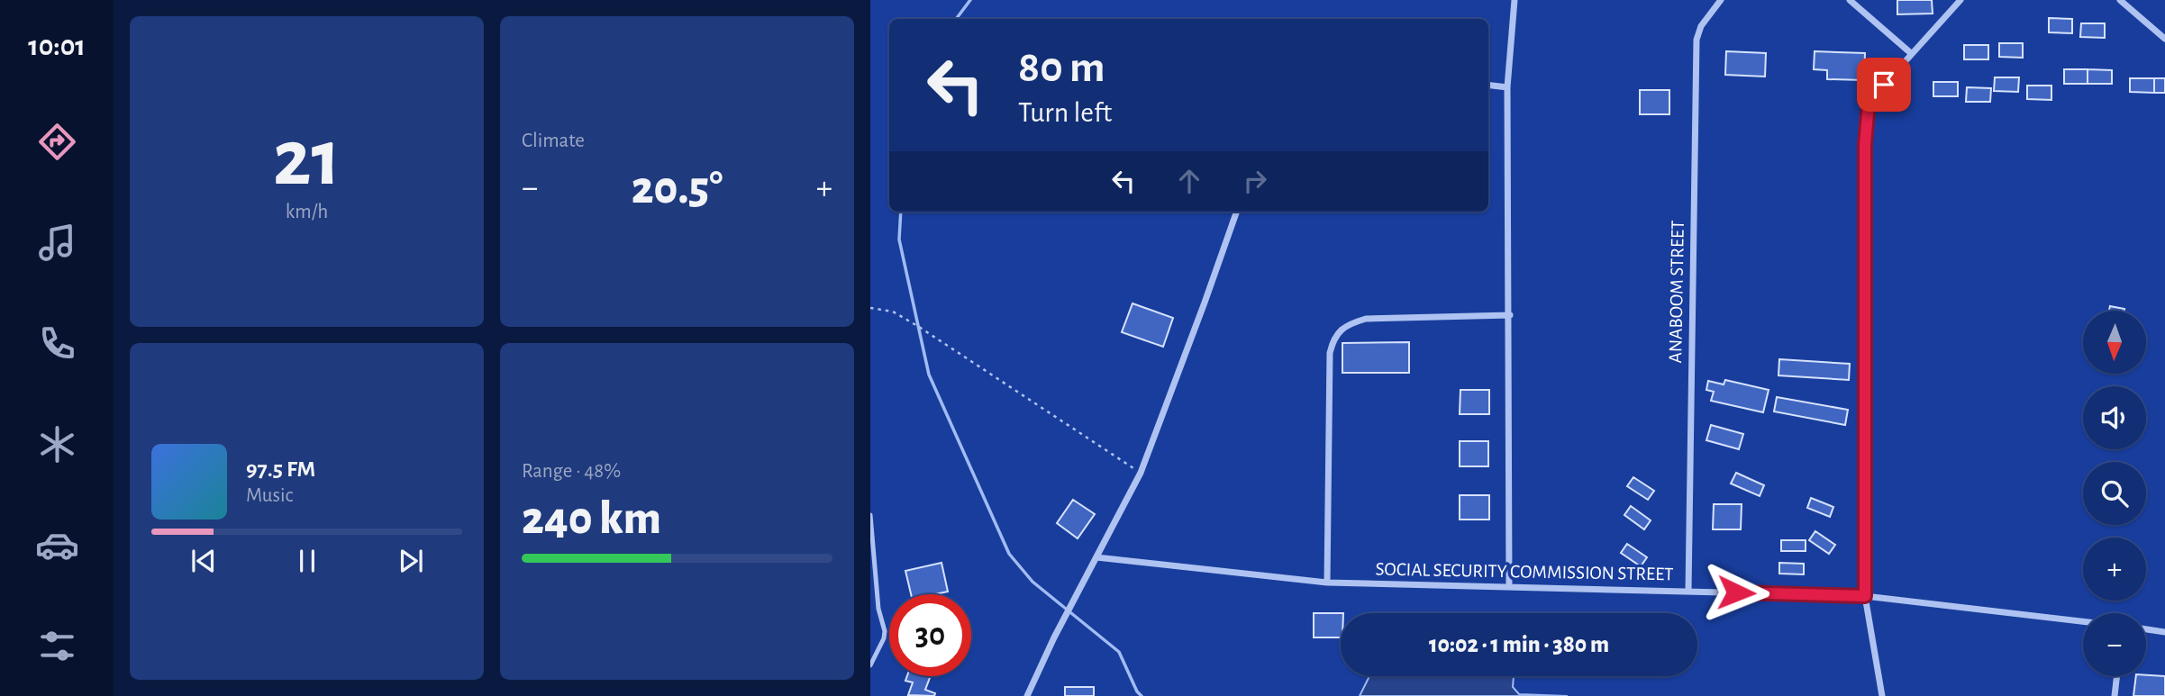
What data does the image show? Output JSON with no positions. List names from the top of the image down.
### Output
{
  "streets": {
    "street": ["ANABOOM STREET", "SOCIAL SECURITY COMMISSION STREET"]
  },
  "crossings": [
    ["ANABOOM STREET", "SOCIAL SECURITY COMMISSION STREET"]
  ],
  "north": "bottom",
  "page": {
    "tabs": "10:01",
    "tile": [
      ["21", "km/h"],
      "Climate",
      ["Range · 48%", "240 km"]
    ],
    "turn": ["80 m", "Turn left"],
    "heat": ["−", "20.5°", "+"],
    "map_buttons": ["+", "−"],
    "song": ["97.5 FM", "Music"],
    "limit": "30",
    "trip": "10:02 · 1 min · 380 m"
  }
}
